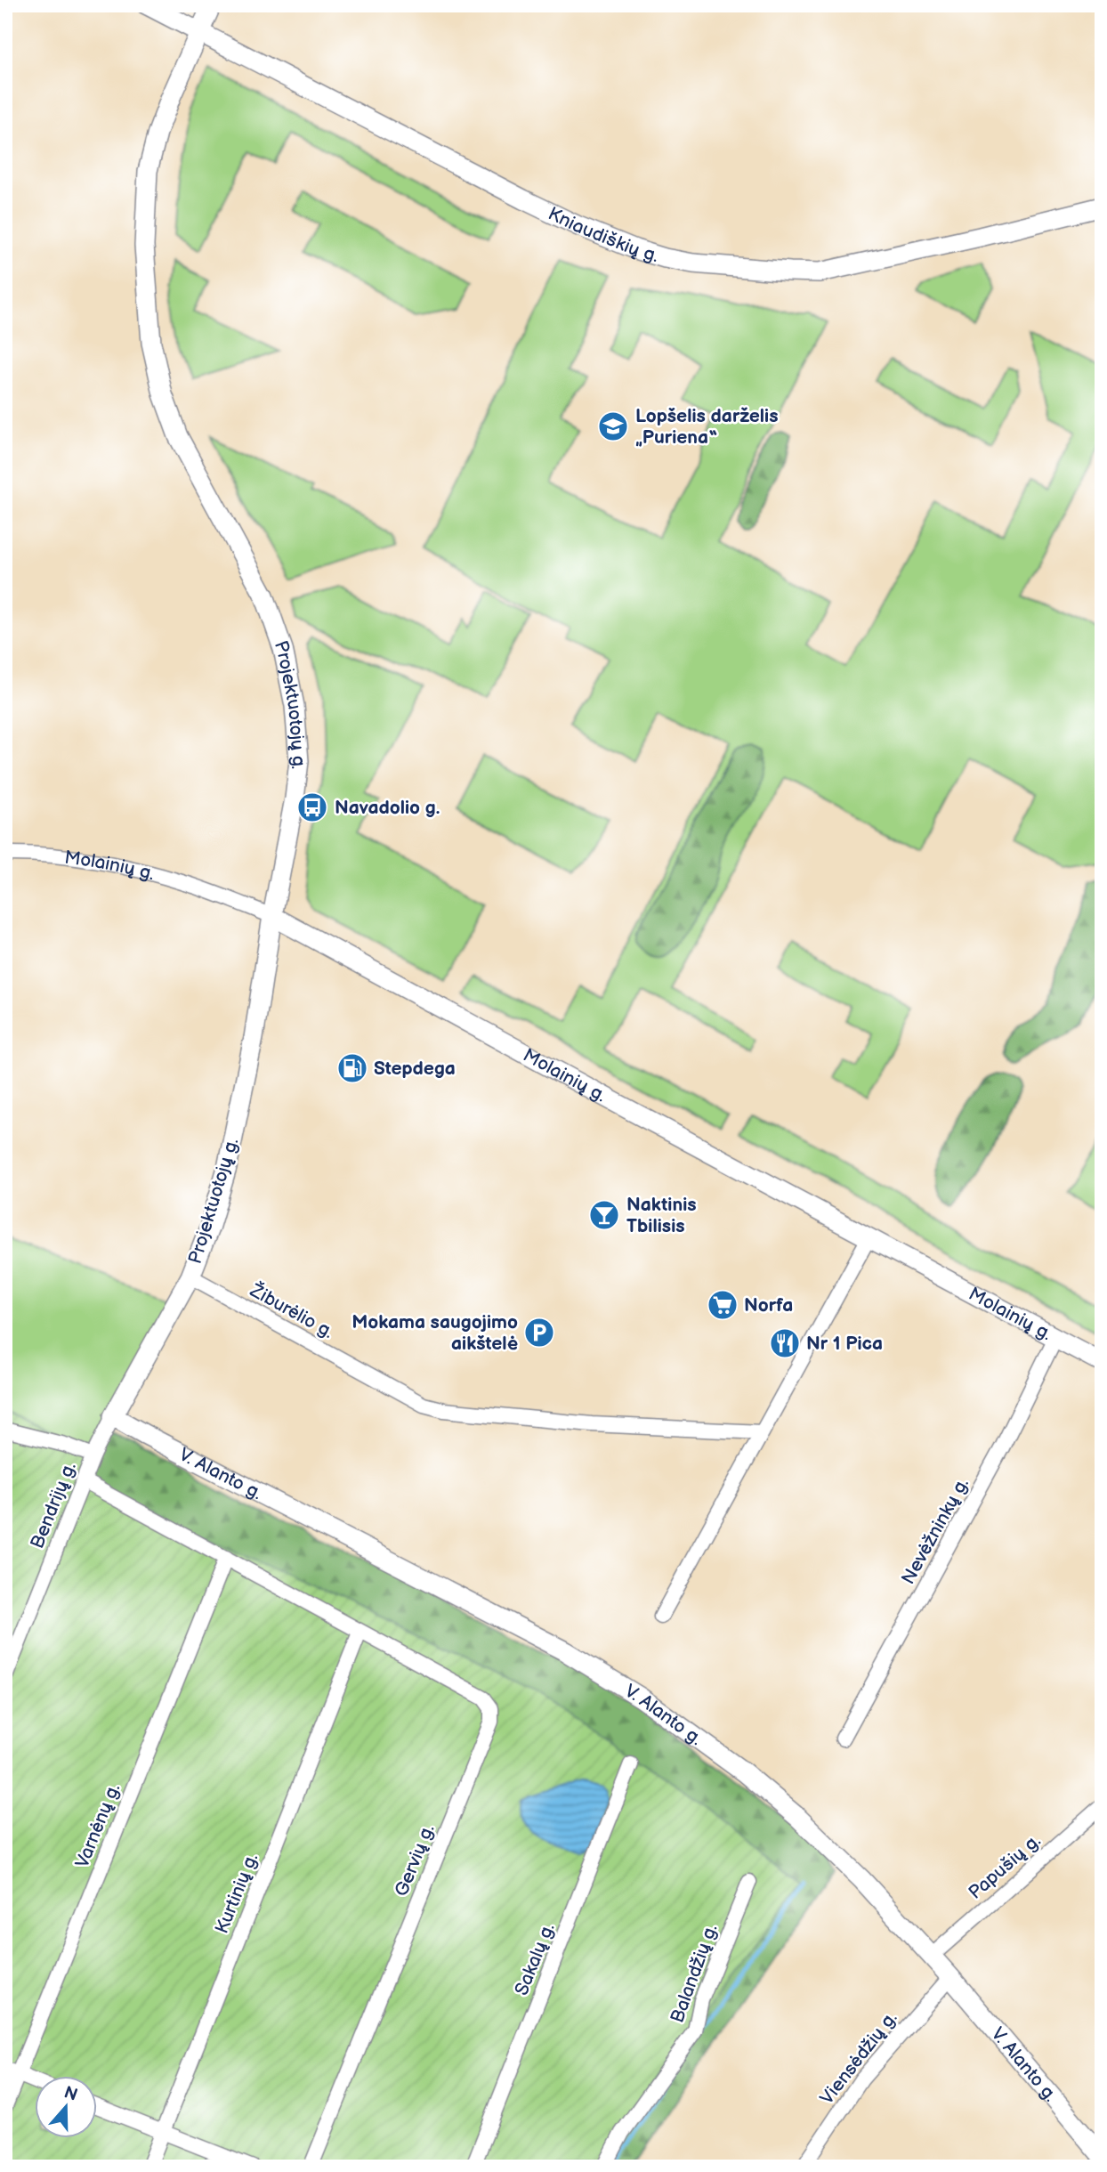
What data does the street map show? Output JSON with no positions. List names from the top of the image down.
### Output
{
  "streets": {
    "main road": [
      "Kniaudiškių g.",
      "Projektuotojų g.",
      "Molainių g.",
      "V. Alanto g."
    ],
    "street": [
      "Žiburėlio g.",
      "Bendrijų g.",
      "Nevėžninkų g.",
      "Varnėnų g.",
      "Gervių g.",
      "Papušių g.",
      "Kurtinių g.",
      "Sakalų g.",
      "Balandžių g.",
      "Viensėdžių g."
    ]
  },
  "crossings": [
    ["Kniaudiškių g.", "Projektuotojų g."],
    ["Projektuotojų g.", "Molainių g."],
    ["Projektuotojų g.", "Žiburėlio g."],
    ["Projektuotojų g.", "V. Alanto g."],
    ["Projektuotojų g.", "Bendrijų g."],
    ["Molainių g.", "Nevėžninkų g."],
    ["V. Alanto g.", "Bendrijų g."],
    ["V. Alanto g.", "Papušių g."],
    ["V. Alanto g.", "Viensėdžių g."],
    ["Bendrijų g.", "Gervių g."],
    ["Varnėnų g.", "Gervių g."],
    ["Gervių g.", "Kurtinių g."]
  ],
  "places": {
    "school or university": ["Lopšelis darželis „Puriena“"],
    "bus stop": ["Navadolio g."],
    "fuel station": ["Stepdega"],
    "bar": ["Naktinis Tbilisis"],
    "supermarket": ["Norfa"],
    "parking": ["Mokama saugojimo aikštelė"],
    "restaurant": ["Nr 1 Pica"]
  },
  "north": "top"
}
